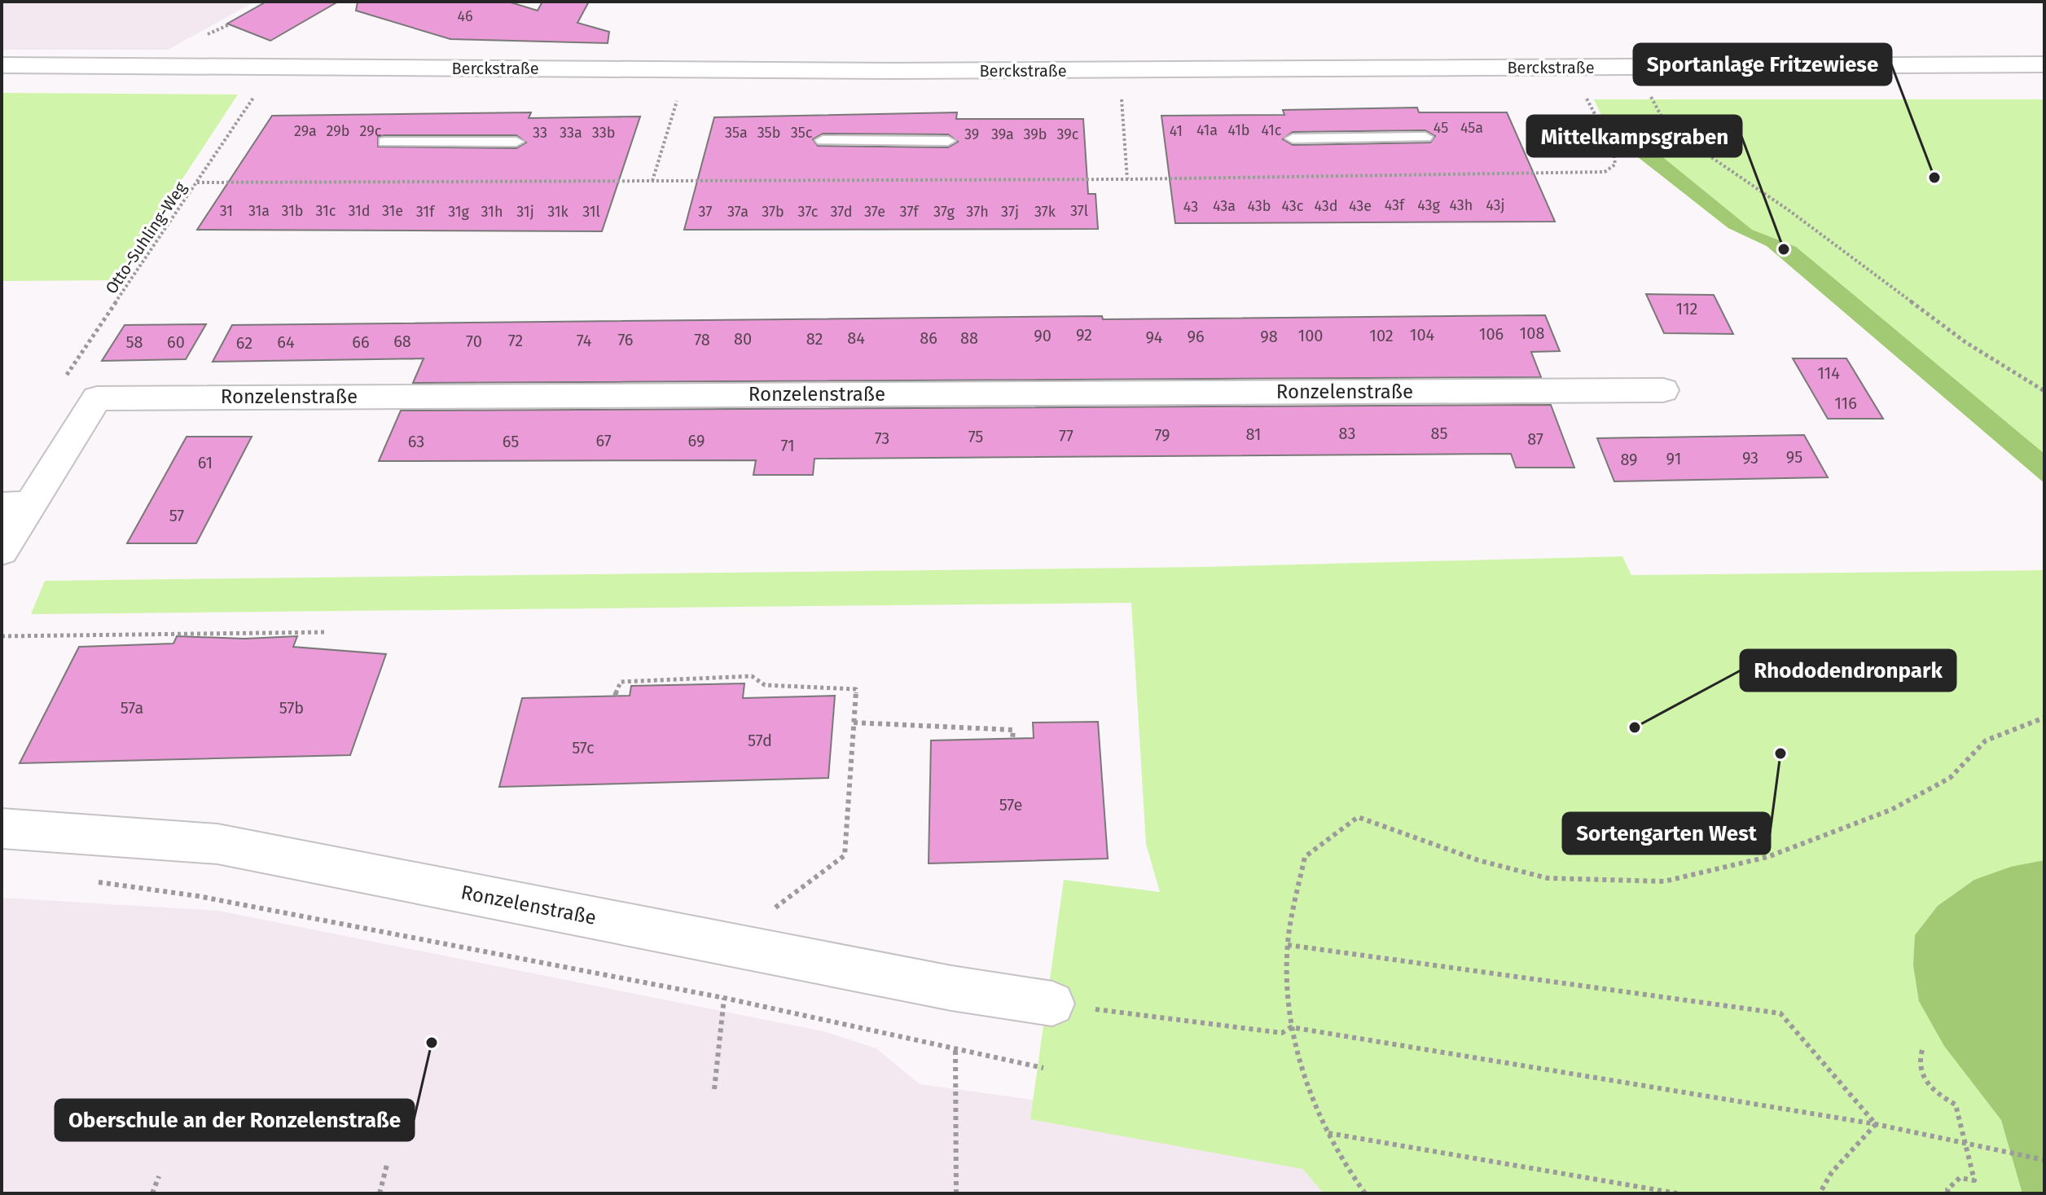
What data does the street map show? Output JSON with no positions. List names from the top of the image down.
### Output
{
  "streets": {
    "street": ["Berckstraße", "Ronzelenstraße"],
    "path": ["Otto-Suhling-Weg"]
  },
  "crossings": [
    ["Berckstraße", "Otto-Suhling-Weg"],
    ["Otto-Suhling-Weg", "Ronzelenstraße"]
  ],
  "places": [
    "Sportanlage Fritzewiese",
    "Mittelkampsgraben",
    "Rhododendronpark",
    "Sortengarten West",
    "Oberschule an der Ronzelenstraße"
  ],
  "house_numbers": [
    "46",
    "45",
    "45a",
    "41a",
    "41b",
    "41c",
    "29a",
    "29b",
    "29c",
    "41",
    "33",
    "33a",
    "33b",
    "35a",
    "35b",
    "35c",
    "39",
    "39a",
    "39b",
    "39c",
    "43f",
    "43g",
    "43h",
    "43j",
    "43a",
    "43b",
    "43c",
    "43d",
    "43e",
    "43",
    "31",
    "31a",
    "31b",
    "31c",
    "31d",
    "31e",
    "37l",
    "31f",
    "31g",
    "31h",
    "31j",
    "31k",
    "31l",
    "37",
    "37a",
    "37b",
    "37c",
    "37d",
    "37e",
    "37f",
    "37g",
    "37h",
    "37j",
    "37k",
    "112",
    "108",
    "106",
    "92",
    "104",
    "90",
    "100",
    "102",
    "96",
    "98",
    "94",
    "84",
    "86",
    "88",
    "80",
    "82",
    "76",
    "78",
    "72",
    "74",
    "68",
    "70",
    "58",
    "60",
    "64",
    "66",
    "62",
    "114",
    "116",
    "83",
    "85",
    "81",
    "79",
    "77",
    "75",
    "73",
    "87",
    "67",
    "69",
    "63",
    "65",
    "71",
    "95",
    "93",
    "91",
    "89",
    "61",
    "57",
    "57a",
    "57b",
    "57d",
    "57c",
    "57e"
  ]
}
